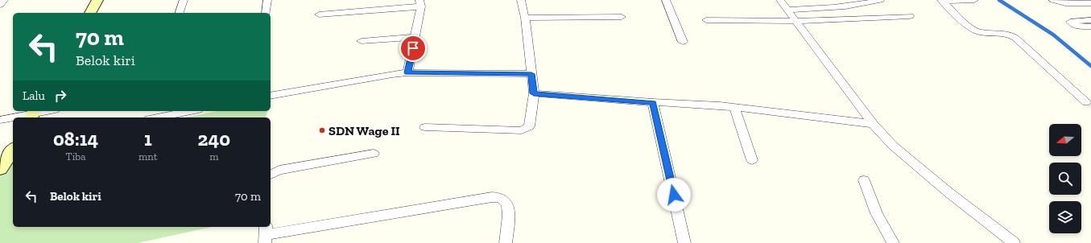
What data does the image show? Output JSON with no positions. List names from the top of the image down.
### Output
{
  "places": ["SDN Wage II"],
  "north": "left",
  "page": {
    "turn": ["70 m", "Belok kiri"],
    "then": "Lalu",
    "eta": [
      "08:14",
      "Tiba",
      "1",
      "mnt",
      "240",
      "m"
    ],
    "list": [
      {
        "name": "Belok kiri",
        "value": "70 m"
      }
    ]
  }
}
